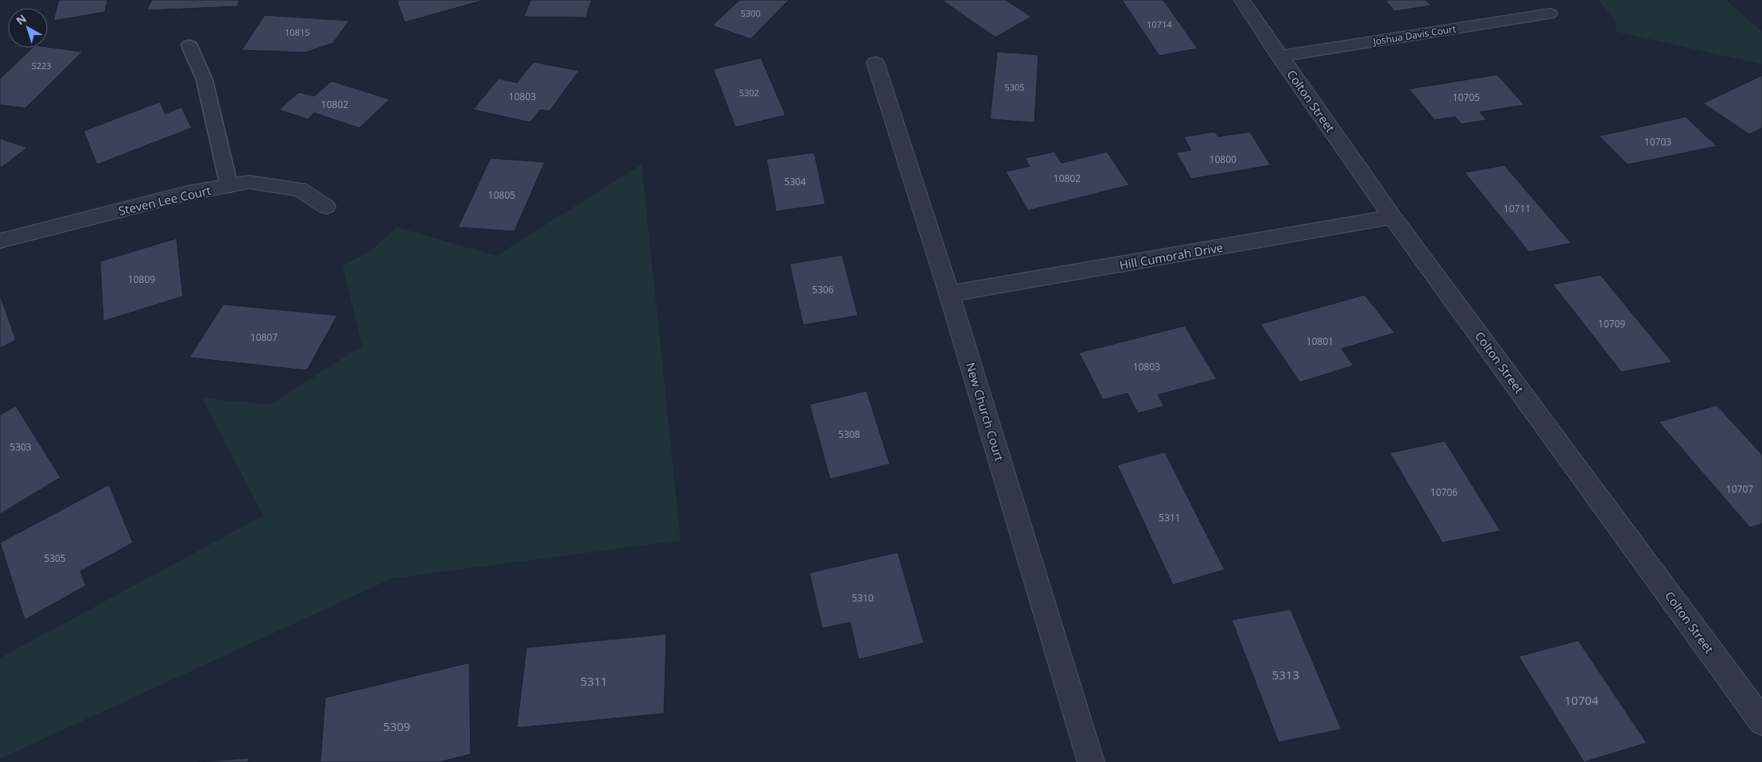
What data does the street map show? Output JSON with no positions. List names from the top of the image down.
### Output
{
  "streets": {
    "street": [
      "Joshua Davis Court",
      "Colton Street",
      "Steven Lee Court",
      "Hill Cumorah Drive",
      "New Church Court"
    ]
  },
  "crossings": [
    ["Joshua Davis Court", "Colton Street"],
    ["Colton Street", "Hill Cumorah Drive"],
    ["Hill Cumorah Drive", "New Church Court"]
  ],
  "house_numbers": [
    "5300",
    "10714",
    "10815",
    "5223",
    "5305",
    "5302",
    "10803",
    "10705",
    "10802",
    "10703",
    "10800",
    "10802",
    "5304",
    "10805",
    "10711",
    "10809",
    "5306",
    "10709",
    "10807",
    "10801",
    "10803",
    "5308",
    "5303",
    "10707",
    "10706",
    "5311",
    "5305",
    "5310",
    "5313",
    "5311",
    "10704",
    "5309"
  ],
  "north": "top left"
}
